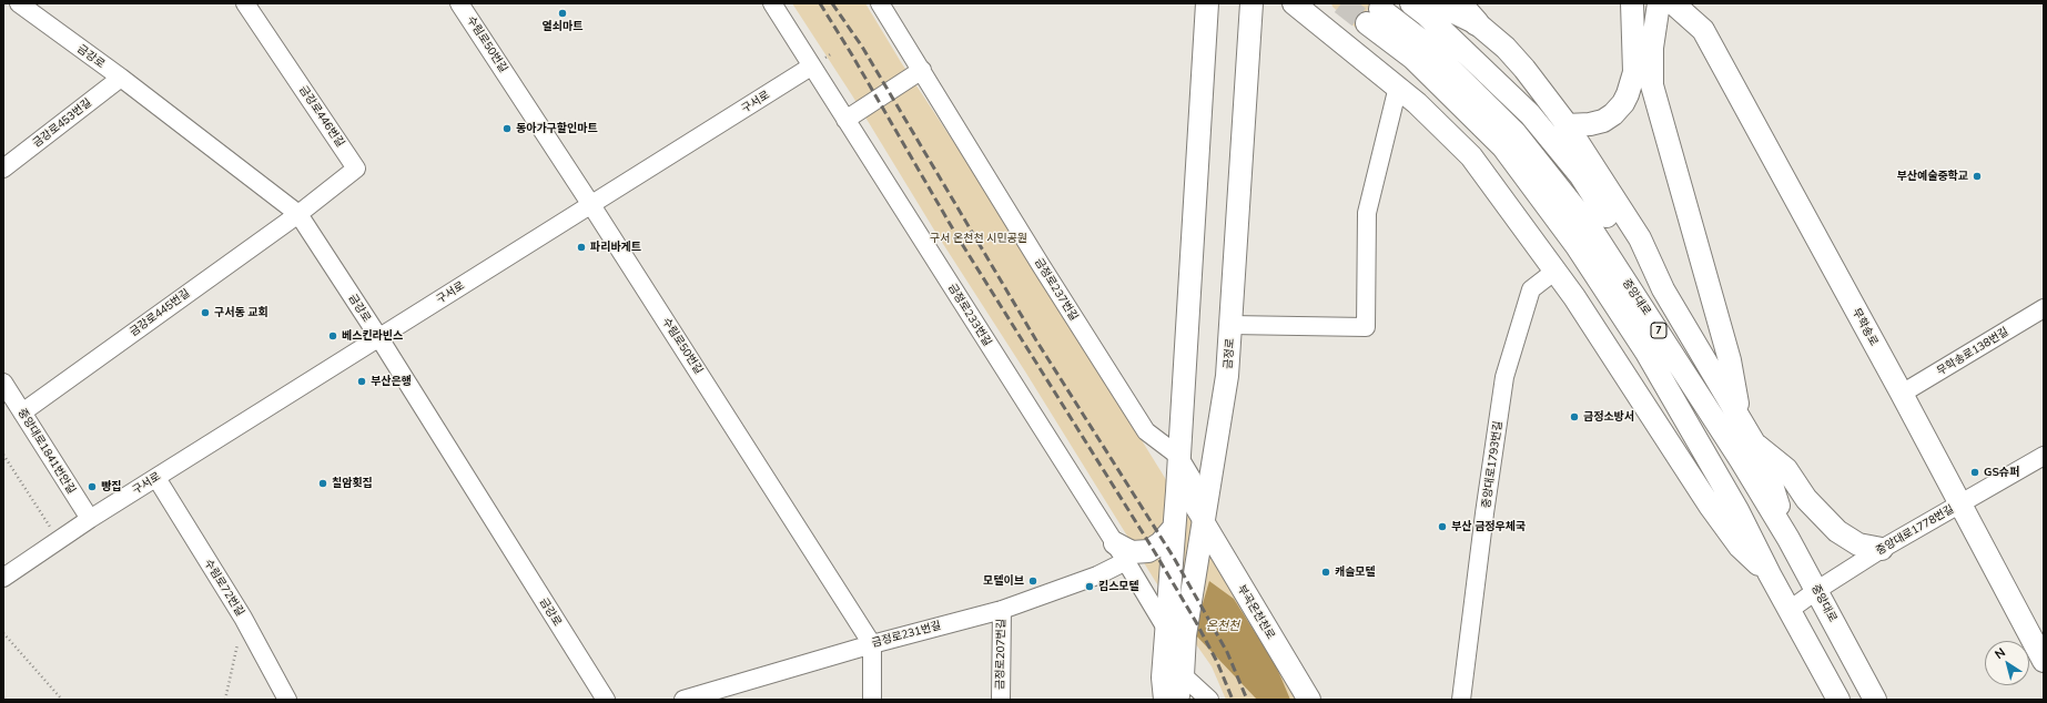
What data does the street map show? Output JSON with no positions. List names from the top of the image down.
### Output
{
  "streets": {
    "main road": [
      "중앙대로",
      "무학송로",
      "7",
      "금정로",
      "부곡온천천로"
    ],
    "street": [
      "수림로50번길",
      "금강로",
      "구서로",
      "금강로446번길",
      "금강로453번길",
      "금정로237번길",
      "금강로445번길",
      "금정로233번길",
      "무학송로138번길",
      "중앙대로1841번안길",
      "중앙대로1793번길",
      "중앙대로1778번길",
      "수림로72번길",
      "금정로231번길",
      "금정로207번길"
    ]
  },
  "crossings": [
    ["수림로50번길", "구서로"],
    ["수림로50번길", "금정로231번길"],
    ["금강로", "구서로"],
    ["금강로", "금강로446번길"],
    ["금강로", "금강로453번길"],
    ["금강로", "금강로445번길"],
    ["구서로", "금정로233번길"],
    ["구서로", "중앙대로1841번안길"],
    ["구서로", "수림로72번길"],
    ["금강로446번길", "금강로445번길"],
    ["금정로237번길", "금정로"],
    ["금정로237번길", "부곡온천천로"],
    ["중앙대로", "중앙대로1778번길"],
    ["금강로445번길", "중앙대로1841번안길"],
    ["금정로233번길", "금정로"],
    ["금정로233번길", "금정로231번길"],
    ["무학송로", "무학송로138번길"],
    ["무학송로", "중앙대로1778번길"],
    ["금정로", "부곡온천천로"],
    ["금정로231번길", "금정로207번길"]
  ],
  "water": ["온천천"],
  "parks": ["구서 온천천 시민공원"],
  "places": [
    "열쇠마트",
    "동아가구할인마트",
    "부산예술중학교",
    "파리바게트",
    "구서동 교회",
    "베스킨라빈스",
    "부산은행",
    "금정소방서",
    "GS슈퍼",
    "칠암횟집",
    "빵집",
    "부산 금정우체국",
    "캐슬모텔",
    "모텔이브",
    "킴스모텔"
  ],
  "north": "top left"
}
